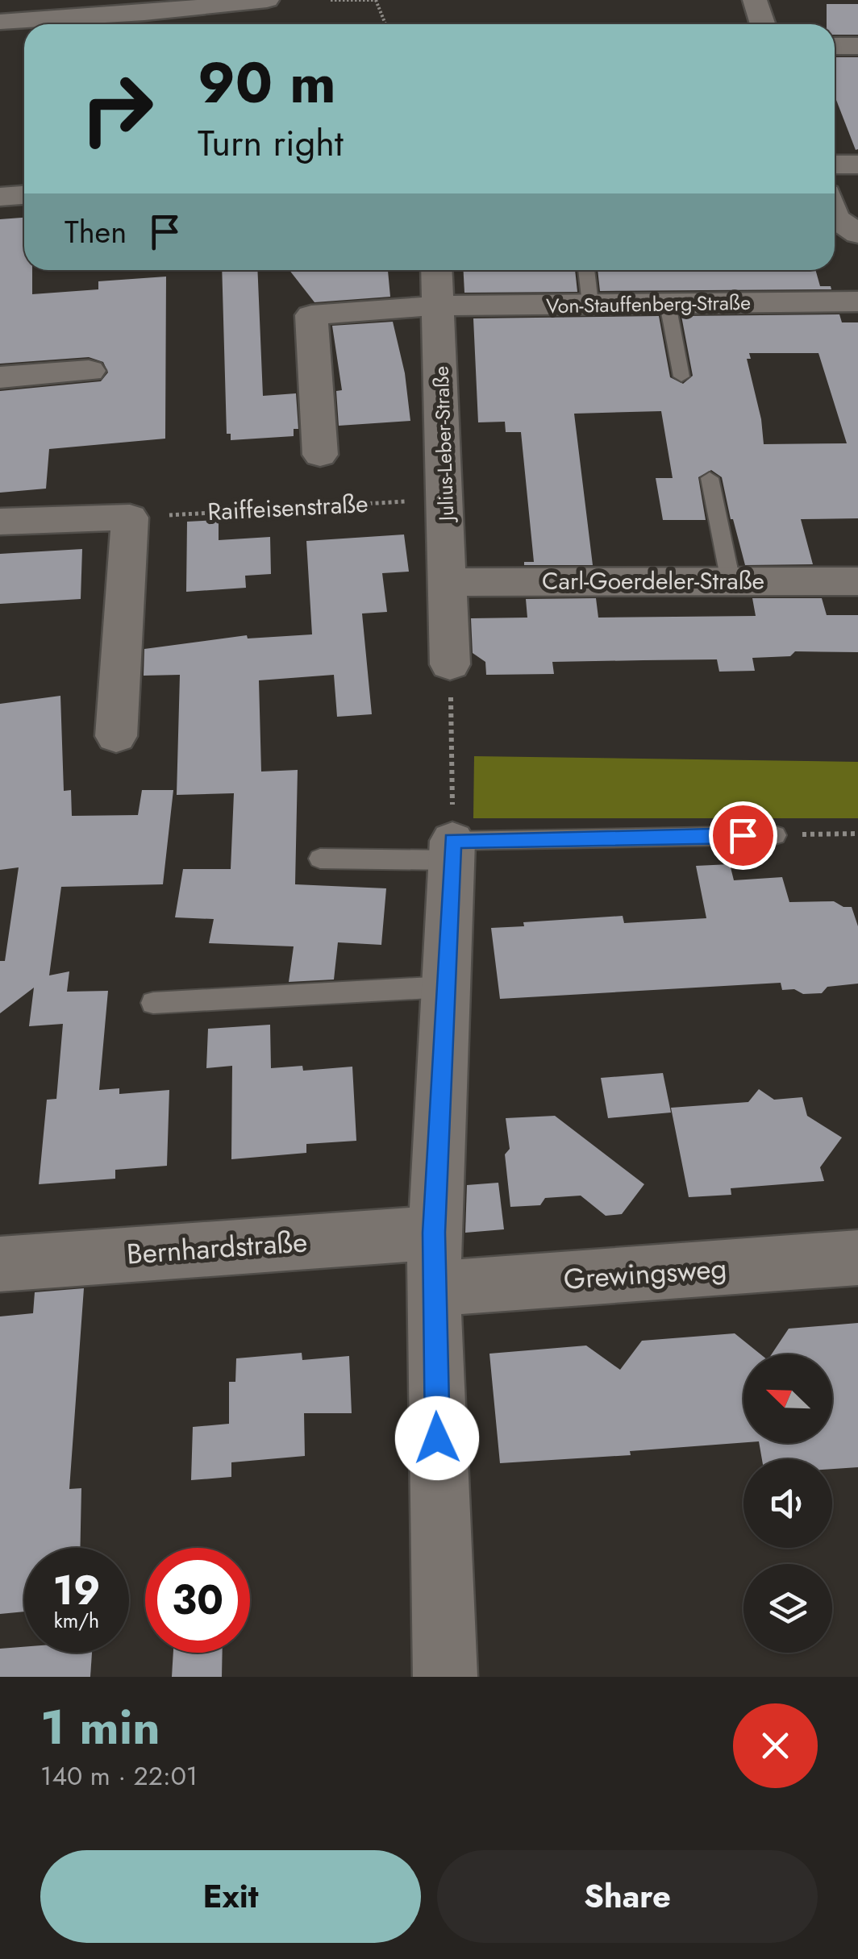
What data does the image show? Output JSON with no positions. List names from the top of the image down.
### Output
{
  "streets": {
    "street": [
      "Von-Stauffenberg-Straße",
      "Julius-Leber-Straße",
      "Carl-Goerdeler-Straße",
      "Bernhardstraße",
      "Grewingsweg"
    ],
    "path": ["Raiffeisenstraße"]
  },
  "crossings": [
    ["Von-Stauffenberg-Straße", "Julius-Leber-Straße"],
    ["Julius-Leber-Straße", "Raiffeisenstraße"],
    ["Julius-Leber-Straße", "Carl-Goerdeler-Straße"]
  ],
  "north": "top left",
  "page": {
    "turn": ["90 m", "Turn right"],
    "then": "Then",
    "speed": "19 km/h",
    "limit": "30",
    "heading": ["1 min", "140 m · 22:01"],
    "buttons": ["Exit", "Share"]
  }
}
